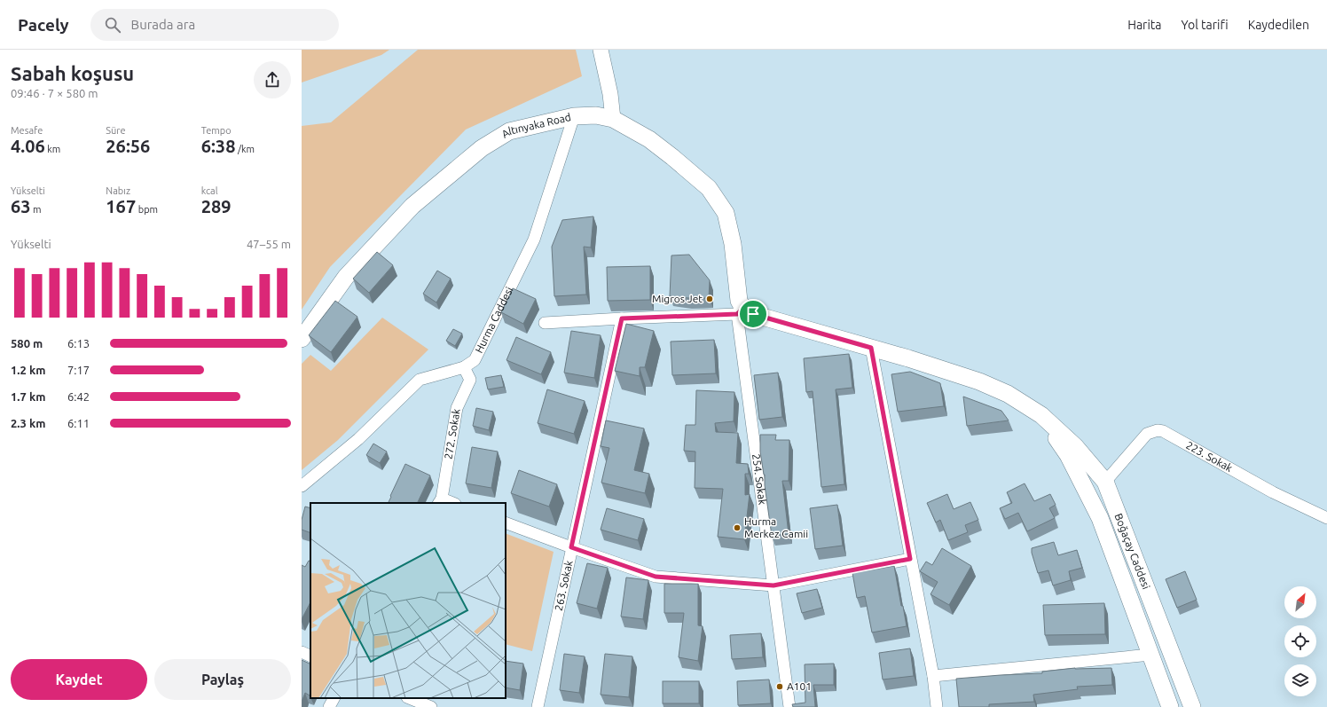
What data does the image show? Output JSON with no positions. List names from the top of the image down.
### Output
{
  "streets": {
    "main road": ["Altınyaka Road", "Boğaçay Caddesi"],
    "street": [
      "Hurma Caddesi",
      "272. Sokak",
      "223. Sokak",
      "254. Sokak",
      "263. Sokak"
    ]
  },
  "crossings": [
    ["Altınyaka Road", "Hurma Caddesi"],
    ["Altınyaka Road", "254. Sokak"],
    ["Altınyaka Road", "Boğaçay Caddesi"],
    ["Hurma Caddesi", "272. Sokak"],
    ["223. Sokak", "Boğaçay Caddesi"],
    ["254. Sokak", "Boğaçay Caddesi"]
  ],
  "places": ["Migros Jet", "Hurma Merkez Camii", "A101"],
  "north": "top right",
  "page": {
    "header": "Pacely",
    "search": "Burada ara",
    "nav": ["Harita", "Yol tarifi", "Kaydedilen"],
    "heading": ["Sabah koşusu", "09:46 · 7 × 580 m"],
    "stats": [
      ["Mesafe", "4.06 km"],
      ["Süre", "26:56"],
      ["Tempo", "6:38 /km"],
      ["Yükselti", "63 m"],
      ["Nabız", "167 bpm"],
      ["kcal", "289"]
    ],
    "chart": ["Yükselti", "47–55 m"],
    "list": [
      {
        "name": "580 m",
        "note": "6:13"
      },
      {
        "name": "1.2 km",
        "note": "7:17"
      },
      {
        "name": "1.7 km",
        "note": "6:42"
      },
      {
        "name": "2.3 km",
        "note": "6:11"
      }
    ],
    "buttons": ["Kaydet", "Paylaş"]
  }
}
